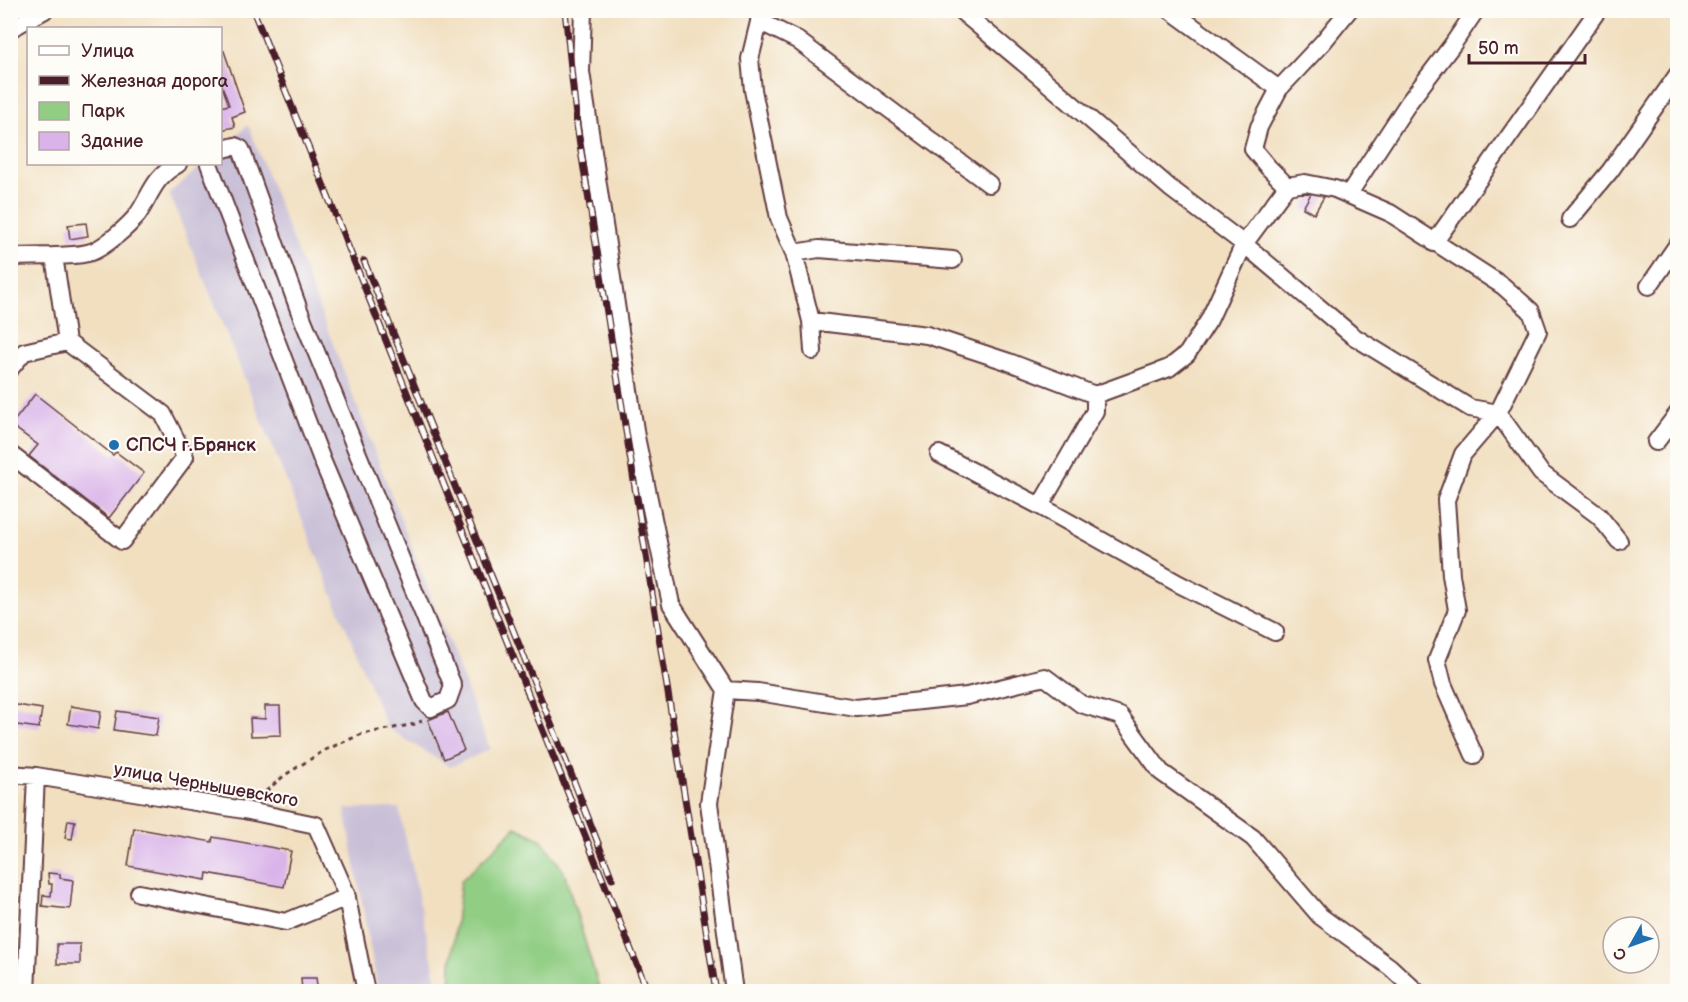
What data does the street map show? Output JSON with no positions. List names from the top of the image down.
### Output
{
  "streets": {
    "street": ["улица Чернышевского"]
  },
  "places": ["СПСЧ г.Брянск"],
  "legend": [
    "Улица",
    "Железная дорога",
    "Парк",
    "Здание"
  ],
  "scale_bar": "50 m",
  "north": "bottom left"
}
